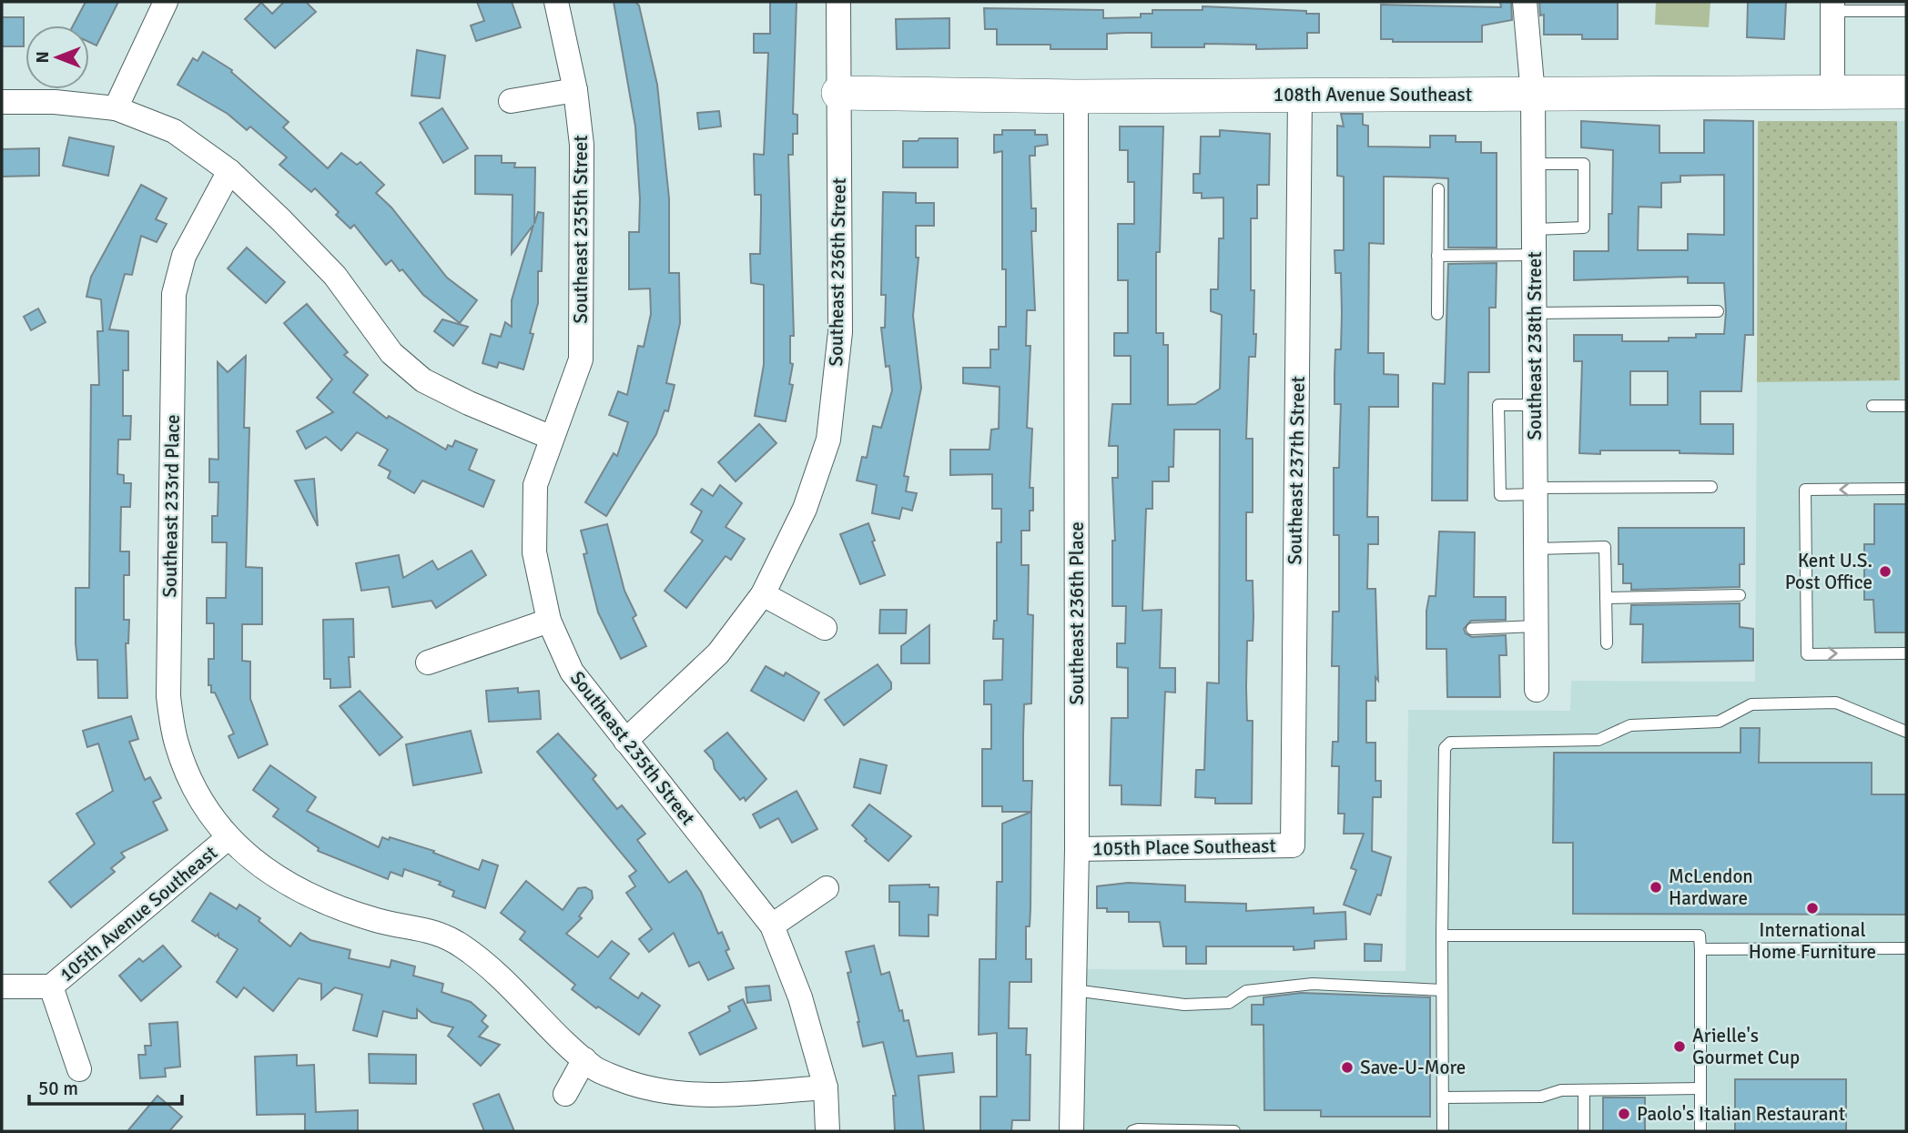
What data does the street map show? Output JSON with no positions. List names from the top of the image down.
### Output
{
  "streets": {
    "street": [
      "108th Avenue Southeast",
      "Southeast 235th Street",
      "Southeast 236th Street",
      "Southeast 238th Street",
      "Southeast 237th Street",
      "Southeast 233rd Place",
      "Southeast 236th Place",
      "105th Place Southeast",
      "105th Avenue Southeast"
    ]
  },
  "crossings": [
    ["108th Avenue Southeast", "Southeast 236th Street"],
    ["108th Avenue Southeast", "Southeast 238th Street"],
    ["108th Avenue Southeast", "Southeast 237th Street"],
    ["108th Avenue Southeast", "Southeast 236th Place"],
    ["Southeast 235th Street", "Southeast 236th Street"],
    ["Southeast 235th Street", "105th Avenue Southeast"],
    ["Southeast 237th Street", "105th Place Southeast"],
    ["Southeast 233rd Place", "105th Avenue Southeast"],
    ["Southeast 236th Place", "105th Place Southeast"]
  ],
  "places": [
    "Kent U.S. Post Office",
    "McLendon Hardware",
    "International Home Furniture",
    "Arielle's Gourmet Cup",
    "Save-U-More",
    "Paolo's Italian Restaurant"
  ],
  "scale_bar": "50 m",
  "north": "left"
}
